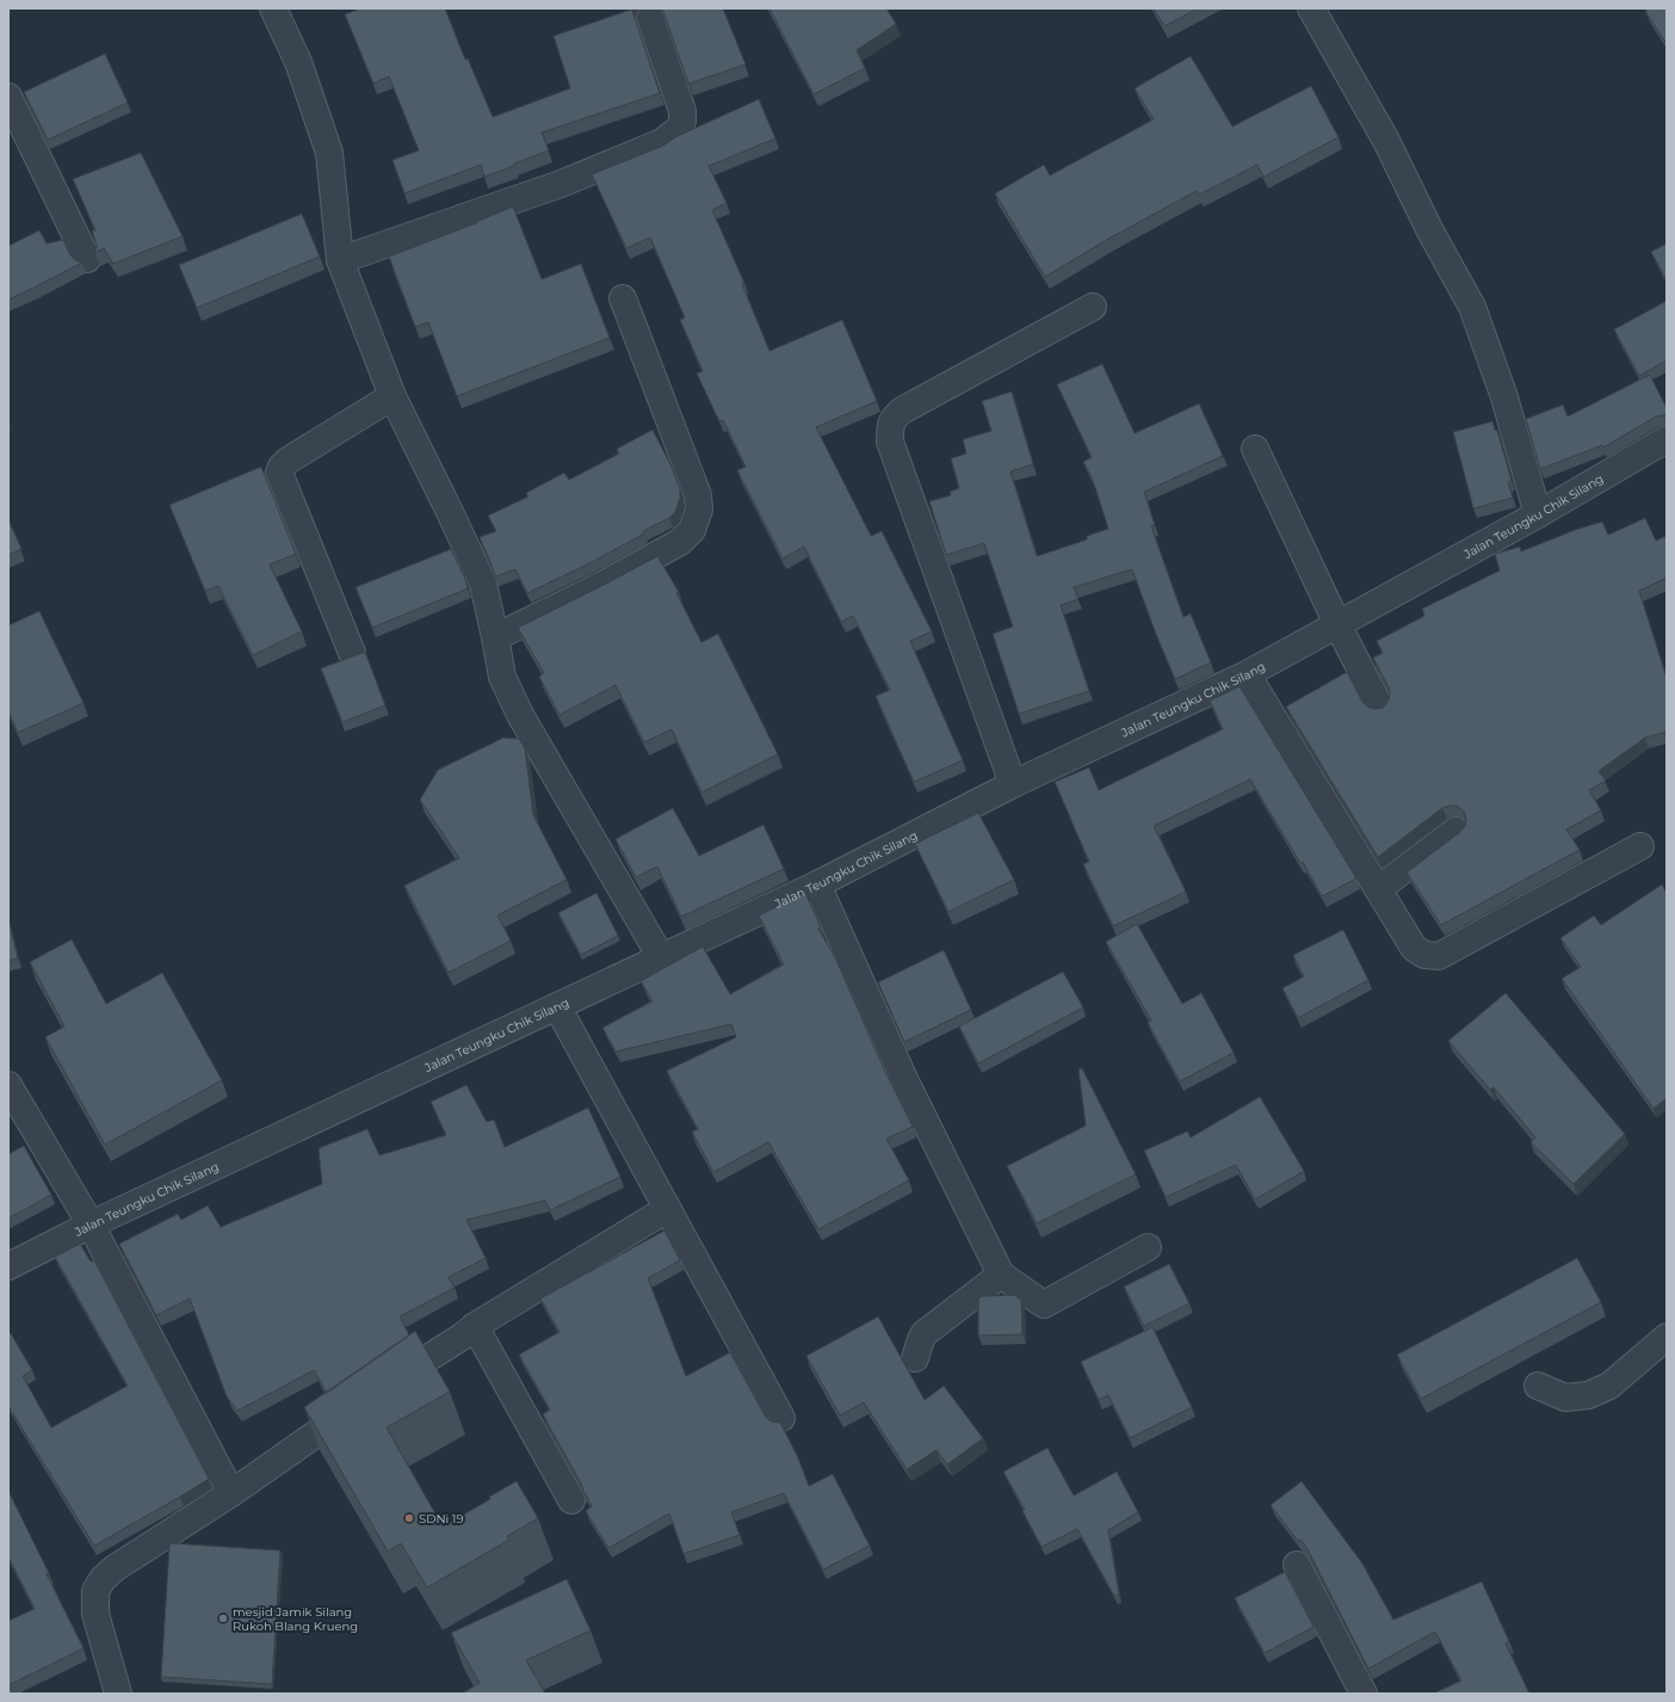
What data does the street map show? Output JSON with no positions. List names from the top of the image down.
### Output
{
  "streets": {
    "street": ["Jalan Teungku Chik Silang"]
  },
  "places": ["SDNi 19", "mesjid Jamik Silang Rukoh Blang Krueng"]
}
